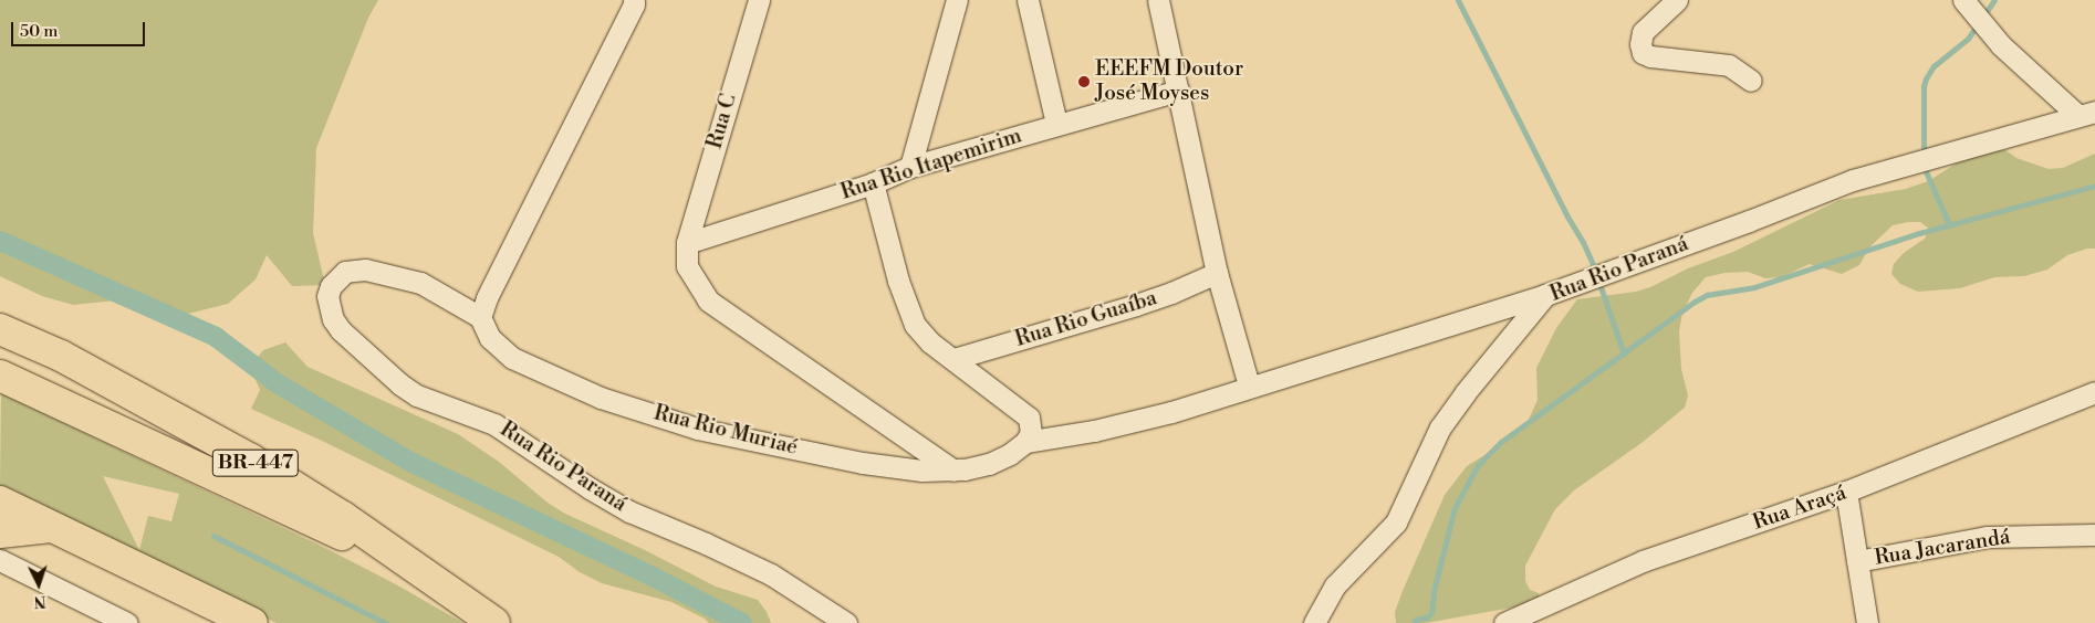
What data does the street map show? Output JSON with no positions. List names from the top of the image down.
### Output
{
  "streets": {
    "main road": ["BR-447"],
    "street": [
      "Rua C",
      "Rua Rio Itapemirim",
      "Rua Rio Paraná",
      "Rua Rio Guaíba",
      "Rua Rio Muriaé",
      "Rua Araçá",
      "Rua Jacarandá"
    ]
  },
  "crossings": [
    ["Rua C", "Rua Rio Itapemirim"],
    ["Rua Rio Paraná", "Rua Rio Muriaé"]
  ],
  "places": ["EEEFM Doutor José Moyses"],
  "scale_bar": "50 m",
  "north": "bottom"
}
